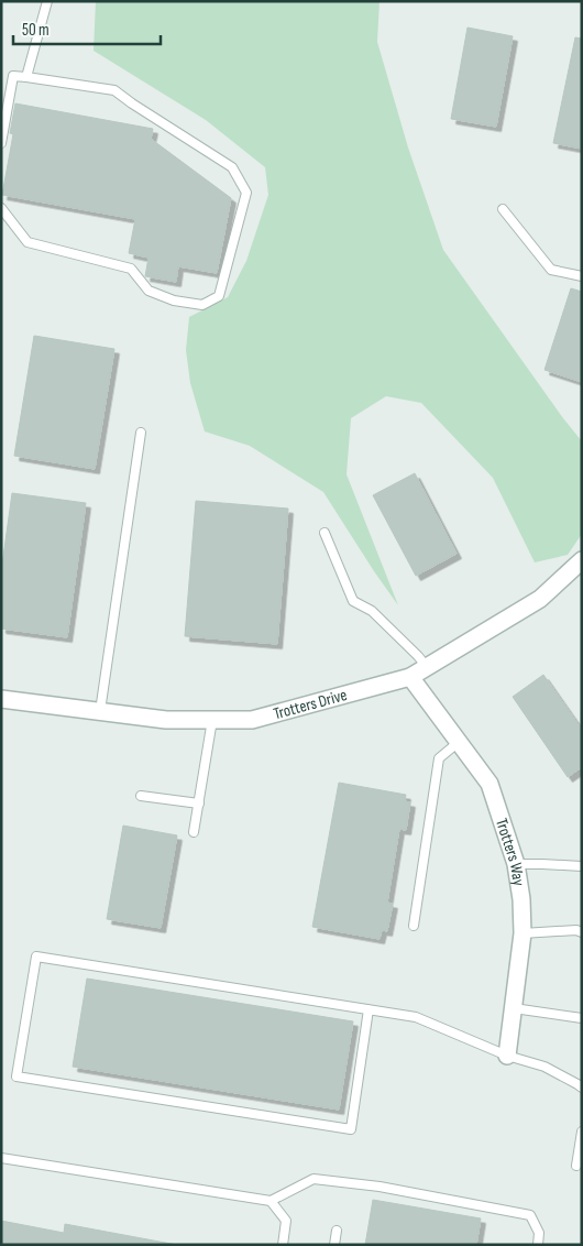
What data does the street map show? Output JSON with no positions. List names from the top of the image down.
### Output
{
  "streets": {
    "street": ["Trotters Drive", "Trotters Way"]
  },
  "crossings": [
    ["Trotters Drive", "Trotters Way"]
  ],
  "scale_bar": "50 m"
}
